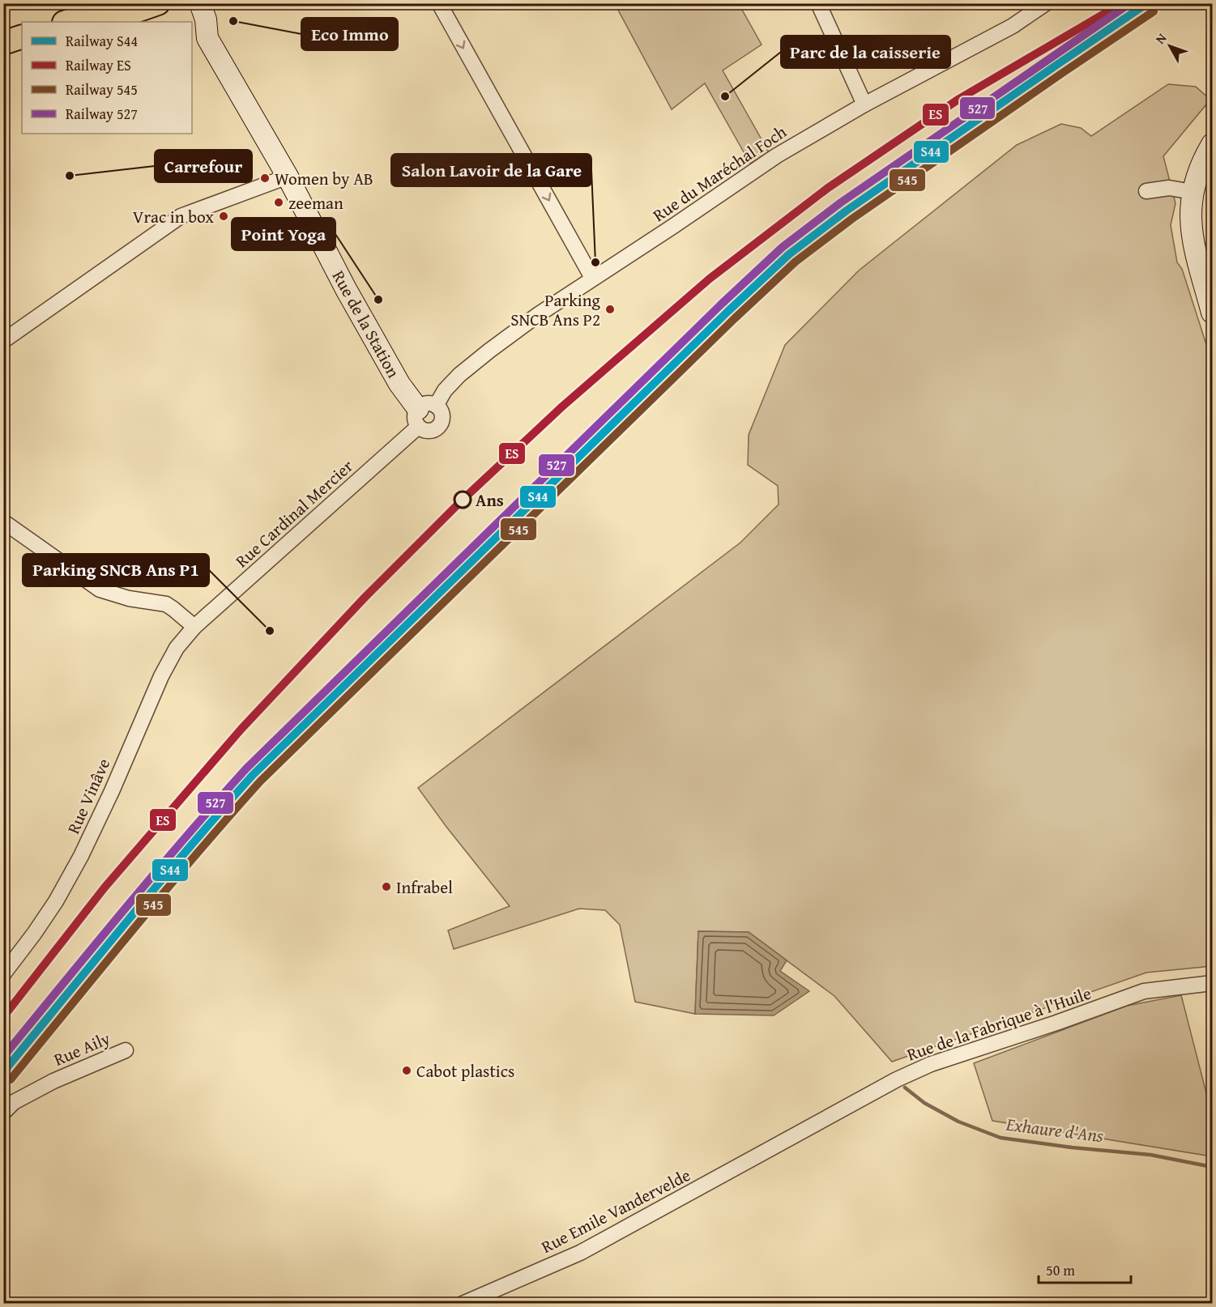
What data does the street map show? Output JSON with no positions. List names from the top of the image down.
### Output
{
  "streets": {
    "street": [
      "Rue du Maréchal Foch",
      "Rue de la Station",
      "Rue Cardinal Mercier",
      "Rue Vinâve",
      "Rue de la Fabrique à l'Huile",
      "Rue Aily",
      "Rue Emile Vandervelde"
    ]
  },
  "crossings": [
    ["Rue du Maréchal Foch", "Rue de la Station"],
    ["Rue du Maréchal Foch", "Rue Cardinal Mercier"],
    ["Rue de la Station", "Rue Cardinal Mercier"],
    ["Rue Cardinal Mercier", "Rue Vinâve"],
    ["Rue de la Fabrique à l'Huile", "Rue Emile Vandervelde"]
  ],
  "water": ["Exhaure d'Ans"],
  "places": [
    "Eco Immo",
    "Parc de la caisserie",
    "Carrefour",
    "Women by AB",
    "zeeman",
    "Vrac in box",
    "Salon Lavoir de la Gare",
    "Point Yoga",
    "Parking SNCB Ans P2",
    "Ans",
    "Parking SNCB Ans P1",
    "Infrabel",
    "Cabot plastics"
  ],
  "lines": [
    "rail line S44",
    "rail line ES",
    "rail line 527",
    "rail line 545"
  ],
  "legend": [
    "Railway S44",
    "Railway ES",
    "Railway 545",
    "Railway 527"
  ],
  "scale_bar": "50 m",
  "north": "top left"
}
